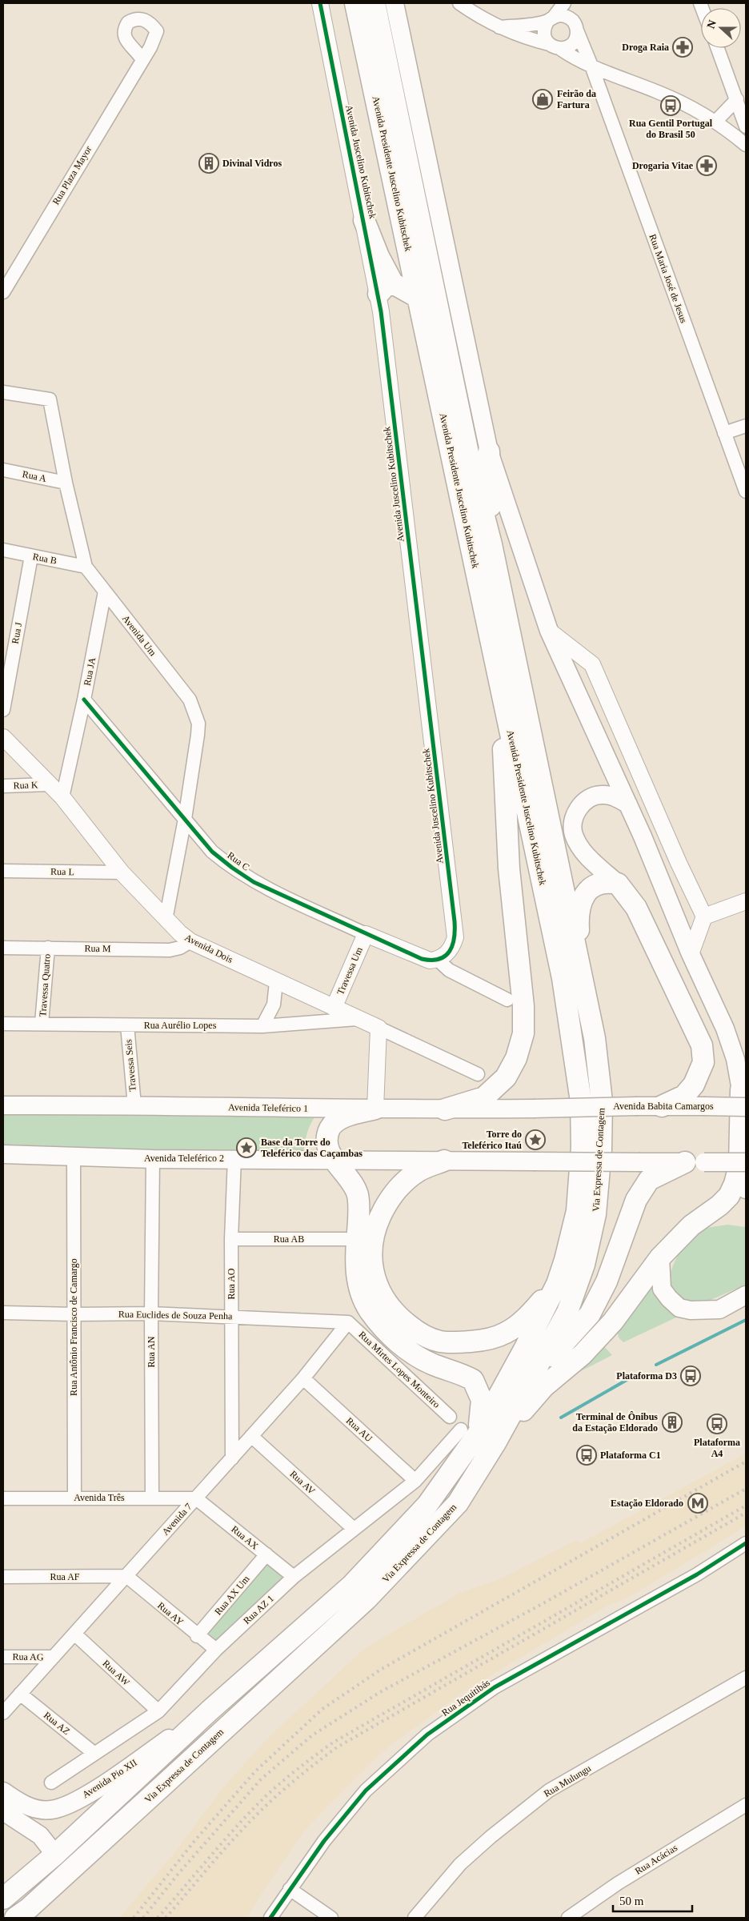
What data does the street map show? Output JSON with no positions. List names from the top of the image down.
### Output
{
  "streets": {
    "highway": ["Avenida Presidente Juscelino Kubitschek", "Via Expressa de Contagem"],
    "main road": [
      "Avenida Babita Camargos",
      "Avenida Teleférico 1",
      "Avenida Teleférico 2",
      "Avenida Pio XII"
    ],
    "street": [
      "Avenida Juscelino Kubitschek",
      "Rua Plaza Mayor",
      "Rua Maria José de Jesus",
      "Rua A",
      "Rua B",
      "Rua J",
      "Avenida Um",
      "Rua JA",
      "Rua K",
      "Rua C",
      "Rua L",
      "Rua M",
      "Avenida Dois",
      "Travessa Um",
      "Travessa Quatro",
      "Rua Aurélio Lopes",
      "Travessa Seis",
      "Rua AB",
      "Rua AO",
      "Rua Euclides de Souza Penha",
      "Rua Antônio Francisco de Camargo",
      "Rua AN",
      "Rua Mirtes Lopes Monteiro",
      "Rua AU",
      "Rua AV",
      "Avenida Três",
      "Avenida 7",
      "Rua AX",
      "Rua AF",
      "Rua AX Um",
      "Rua AZ 1",
      "Rua AY",
      "Rua AG",
      "Rua AW",
      "Rua Jequitibás",
      "Rua AZ",
      "Rua Mulungu",
      "Rua Acácias"
    ]
  },
  "crossings": [
    ["Avenida Juscelino Kubitschek", "Rua C"],
    ["Avenida Presidente Juscelino Kubitschek", "Via Expressa de Contagem"],
    ["Rua A", "Avenida Um"],
    ["Rua B", "Rua J"],
    ["Rua B", "Avenida Um"],
    ["Avenida Um", "Rua JA"],
    ["Avenida Um", "Rua C"],
    ["Avenida Um", "Avenida Dois"],
    ["Rua JA", "Rua C"],
    ["Rua JA", "Avenida Dois"],
    ["Rua K", "Avenida Dois"],
    ["Rua C", "Travessa Um"],
    ["Rua L", "Avenida Dois"],
    ["Rua M", "Avenida Dois"],
    ["Rua M", "Travessa Quatro"],
    ["Avenida Dois", "Travessa Um"],
    ["Avenida Dois", "Rua Aurélio Lopes"],
    ["Travessa Quatro", "Rua Aurélio Lopes"],
    ["Rua Aurélio Lopes", "Travessa Seis"],
    ["Travessa Seis", "Avenida Teleférico 1"],
    ["Avenida Babita Camargos", "Avenida Teleférico 1"],
    ["Avenida Teleférico 2", "Rua AO"],
    ["Avenida Teleférico 2", "Rua Antônio Francisco de Camargo"],
    ["Avenida Teleférico 2", "Rua AN"],
    ["Via Expressa de Contagem", "Rua AZ 1"],
    ["Via Expressa de Contagem", "Avenida Pio XII"],
    ["Rua AB", "Rua AO"],
    ["Rua AO", "Rua Euclides de Souza Penha"],
    ["Rua AO", "Avenida 7"],
    ["Rua Euclides de Souza Penha", "Rua Antônio Francisco de Camargo"],
    ["Rua Euclides de Souza Penha", "Rua AN"],
    ["Rua Euclides de Souza Penha", "Rua Mirtes Lopes Monteiro"],
    ["Rua Euclides de Souza Penha", "Avenida 7"],
    ["Rua Antônio Francisco de Camargo", "Avenida Três"],
    ["Rua AN", "Avenida Três"],
    ["Rua Mirtes Lopes Monteiro", "Avenida 7"],
    ["Rua AU", "Avenida 7"],
    ["Rua AU", "Rua AZ 1"],
    ["Rua AV", "Avenida 7"],
    ["Rua AV", "Rua AZ 1"],
    ["Avenida Três", "Avenida 7"],
    ["Avenida Três", "Rua AX"],
    ["Avenida 7", "Rua AX"],
    ["Avenida 7", "Rua AF"],
    ["Avenida 7", "Rua AY"],
    ["Avenida 7", "Rua AG"],
    ["Avenida 7", "Rua AW"],
    ["Avenida 7", "Rua AZ"],
    ["Rua AX", "Rua AX Um"],
    ["Rua AX", "Rua AZ 1"],
    ["Rua AF", "Rua AY"],
    ["Rua AX Um", "Rua AY"],
    ["Rua AZ 1", "Rua AY"],
    ["Rua AZ 1", "Rua AW"],
    ["Rua AZ 1", "Rua AZ"]
  ],
  "places": {
    "pharmacy": ["Droga Raia", "Drogaria Vitae"],
    "shop": ["Feirão da Fartura"],
    "bus stop": [
      "Rua Gentil Portugal do Brasil 50",
      "Plataforma D3",
      "Plataforma A4",
      "Plataforma C1"
    ],
    "building": ["Divinal Vidros", "Terminal de Ônibus da Estação Eldorado"],
    "place": ["Torre do Teleférico Itaú", "Base da Torre do Teleférico das Caçambas"],
    "metro station": ["Estação Eldorado"]
  },
  "scale_bar": "50 m",
  "north": "left"
}
